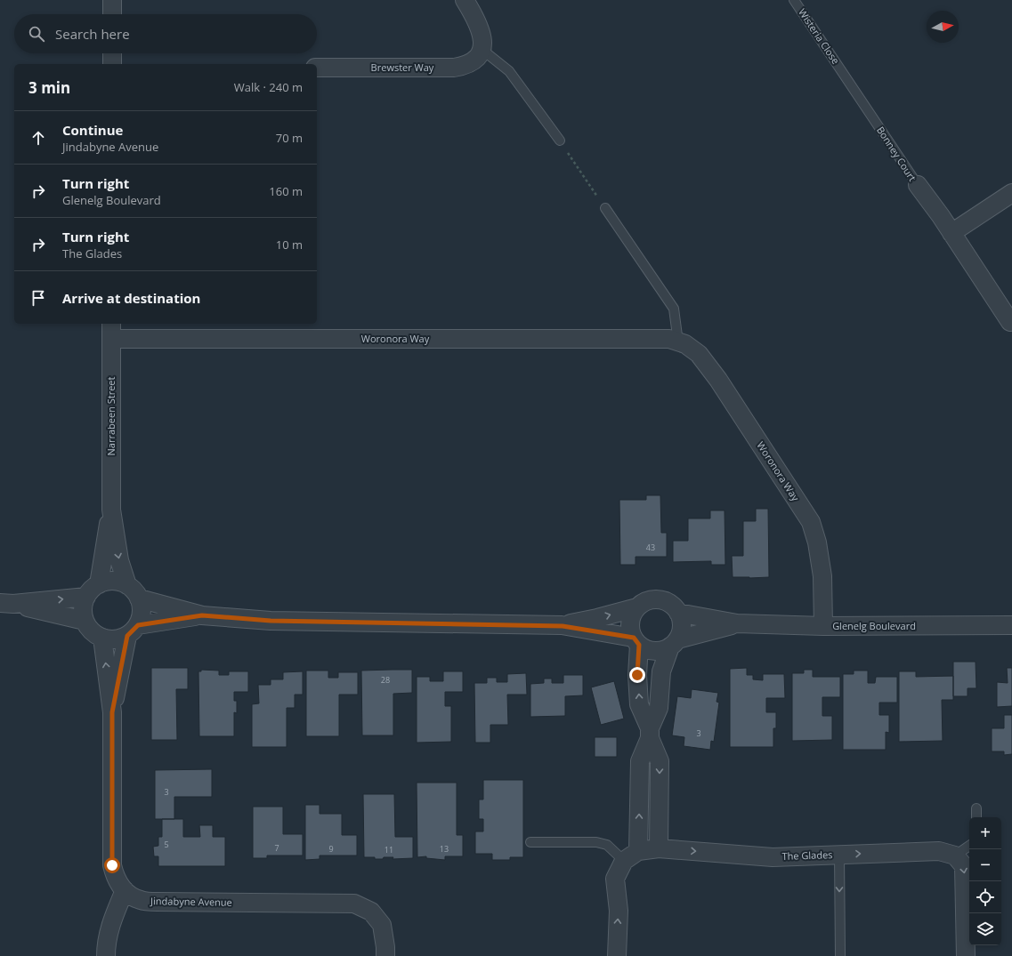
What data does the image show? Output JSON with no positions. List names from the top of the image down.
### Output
{
  "streets": {
    "street": [
      "Brewster Way",
      "Bonney Court",
      "Woronora Way",
      "Narrabeen Street",
      "Glenelg Boulevard",
      "The Glades",
      "Jindabyne Avenue"
    ],
    "lane": ["Wisteria Close"]
  },
  "crossings": [
    ["Wisteria Close", "Bonney Court"],
    ["Woronora Way", "Narrabeen Street"],
    ["Woronora Way", "Glenelg Boulevard"],
    ["Narrabeen Street", "Jindabyne Avenue"]
  ],
  "one_way": ["The Glades"],
  "house_numbers": [
    "43",
    "28",
    "3",
    "3",
    "5",
    "7",
    "9",
    "13",
    "11"
  ],
  "north": "right",
  "page": {
    "search": "Search here",
    "heading": ["3 min", "Walk · 240 m"],
    "list": [
      ["Continue", "Jindabyne Avenue", "70 m"],
      ["Turn right", "Glenelg Boulevard", "160 m"],
      ["Turn right", "The Glades", "10 m"],
      "Arrive at destination"
    ],
    "map_buttons": ["+", "−"]
  }
}
